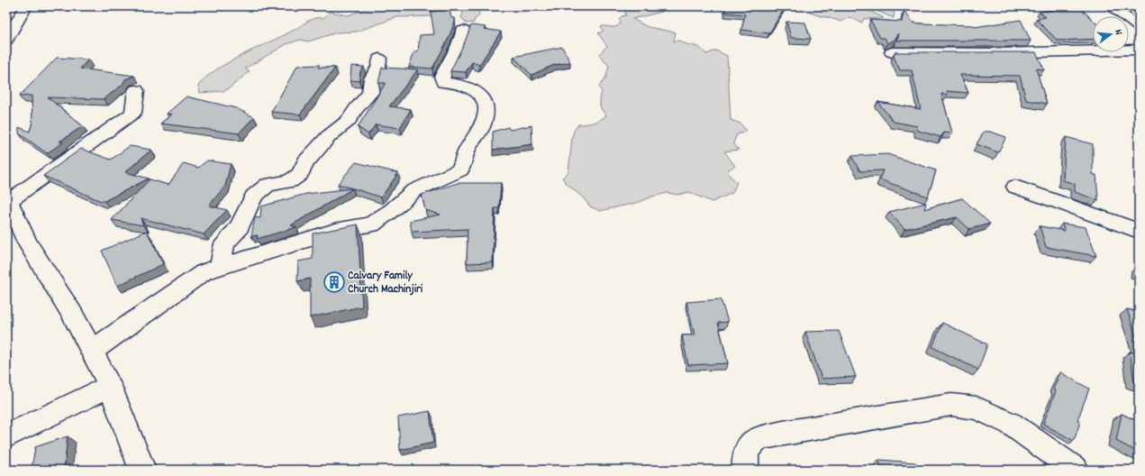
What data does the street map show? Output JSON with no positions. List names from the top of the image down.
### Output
{
  "places": {
    "building": ["Calvary Family Church Machinjiri"]
  },
  "north": "right"
}
